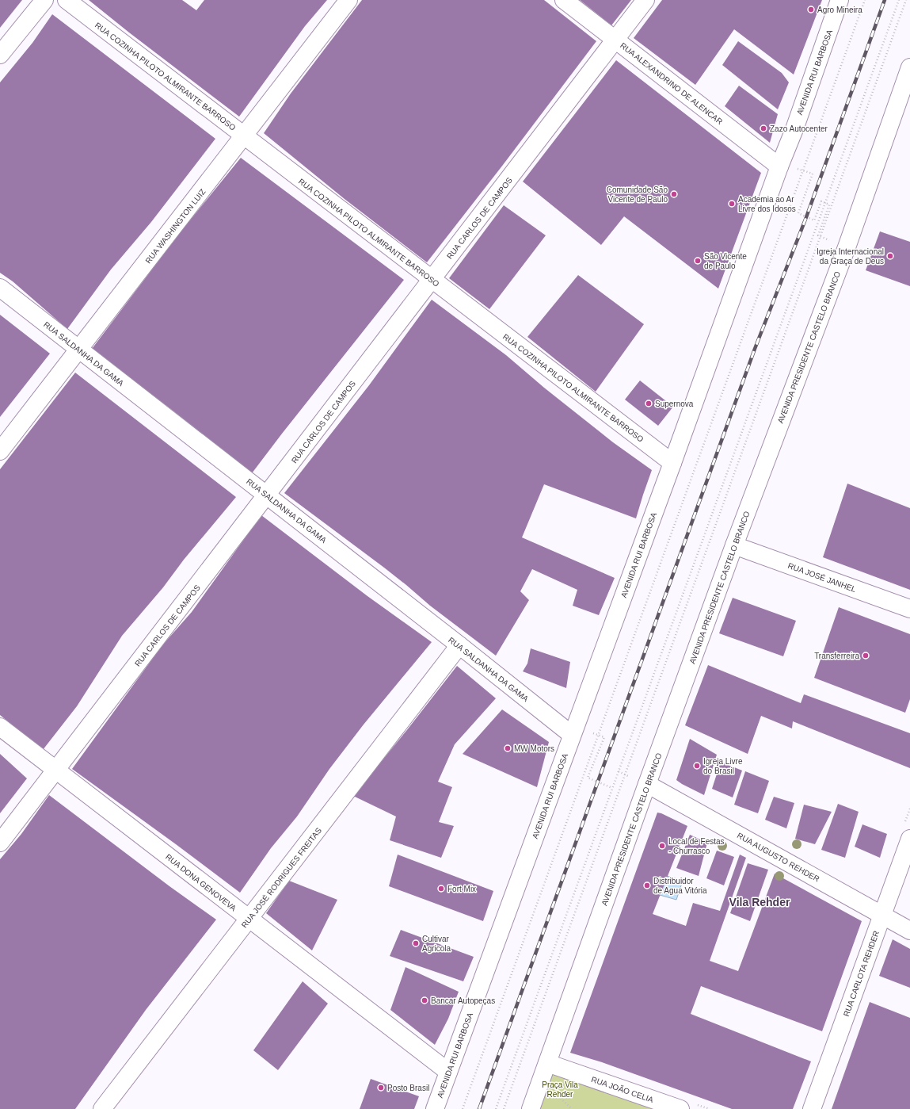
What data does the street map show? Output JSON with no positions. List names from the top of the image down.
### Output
{
  "streets": {
    "street": [
      "AVENIDA RUI BARBOSA",
      "RUA COZINHA PILOTO ALMIRANTE BARROSO",
      "RUA ALEXANDRINO DE ALENCAR",
      "RUA CARLOS DE CAMPOS",
      "RUA WASHINGTON LUIZ",
      "AVENIDA PRESIDENTE CASTELO BRANCO",
      "RUA SALDANHA DA GAMA",
      "RUA JOSÉ JANHEL",
      "RUA AUGUSTO REHDER",
      "RUA JOSÉ RODRIGUES FREITAS",
      "RUA DONA GENOVEVA",
      "RUA CARLOTA REHDER",
      "RUA JOÃO CELIA"
    ]
  },
  "crossings": [
    ["AVENIDA RUI BARBOSA", "RUA COZINHA PILOTO ALMIRANTE BARROSO"],
    ["AVENIDA RUI BARBOSA", "RUA ALEXANDRINO DE ALENCAR"],
    ["AVENIDA RUI BARBOSA", "RUA SALDANHA DA GAMA"],
    ["AVENIDA RUI BARBOSA", "RUA DONA GENOVEVA"],
    ["RUA COZINHA PILOTO ALMIRANTE BARROSO", "RUA CARLOS DE CAMPOS"],
    ["RUA COZINHA PILOTO ALMIRANTE BARROSO", "RUA WASHINGTON LUIZ"],
    ["RUA ALEXANDRINO DE ALENCAR", "RUA CARLOS DE CAMPOS"],
    ["RUA CARLOS DE CAMPOS", "RUA SALDANHA DA GAMA"],
    ["RUA CARLOS DE CAMPOS", "RUA DONA GENOVEVA"],
    ["RUA WASHINGTON LUIZ", "RUA SALDANHA DA GAMA"],
    ["AVENIDA PRESIDENTE CASTELO BRANCO", "RUA JOSÉ JANHEL"],
    ["AVENIDA PRESIDENTE CASTELO BRANCO", "RUA AUGUSTO REHDER"],
    ["AVENIDA PRESIDENTE CASTELO BRANCO", "RUA JOÃO CELIA"],
    ["RUA SALDANHA DA GAMA", "RUA JOSÉ RODRIGUES FREITAS"],
    ["RUA AUGUSTO REHDER", "RUA CARLOTA REHDER"],
    ["RUA JOSÉ RODRIGUES FREITAS", "RUA DONA GENOVEVA"]
  ],
  "districts": ["Vila Rehder"],
  "parks": ["Praça Vila Rehder"],
  "places": [
    "Agro Mineira",
    "Zazo Autocenter",
    "Comunidade São Vicente de Paulo",
    "Academia ao Ar Livre dos Idosos",
    "Igreja Internacional da Graça de Deus",
    "São Vicente de Paulo",
    "Supernova",
    "Transferreira",
    "MW Motors",
    "Igreja Livre do Brasil",
    "Local de Festas - Churrasco",
    "Distribuidor de Agua Vitória",
    "Fort Mix",
    "Cultivar Agricola",
    "Bancar Autopeças",
    "Posto Brasil"
  ]
}
